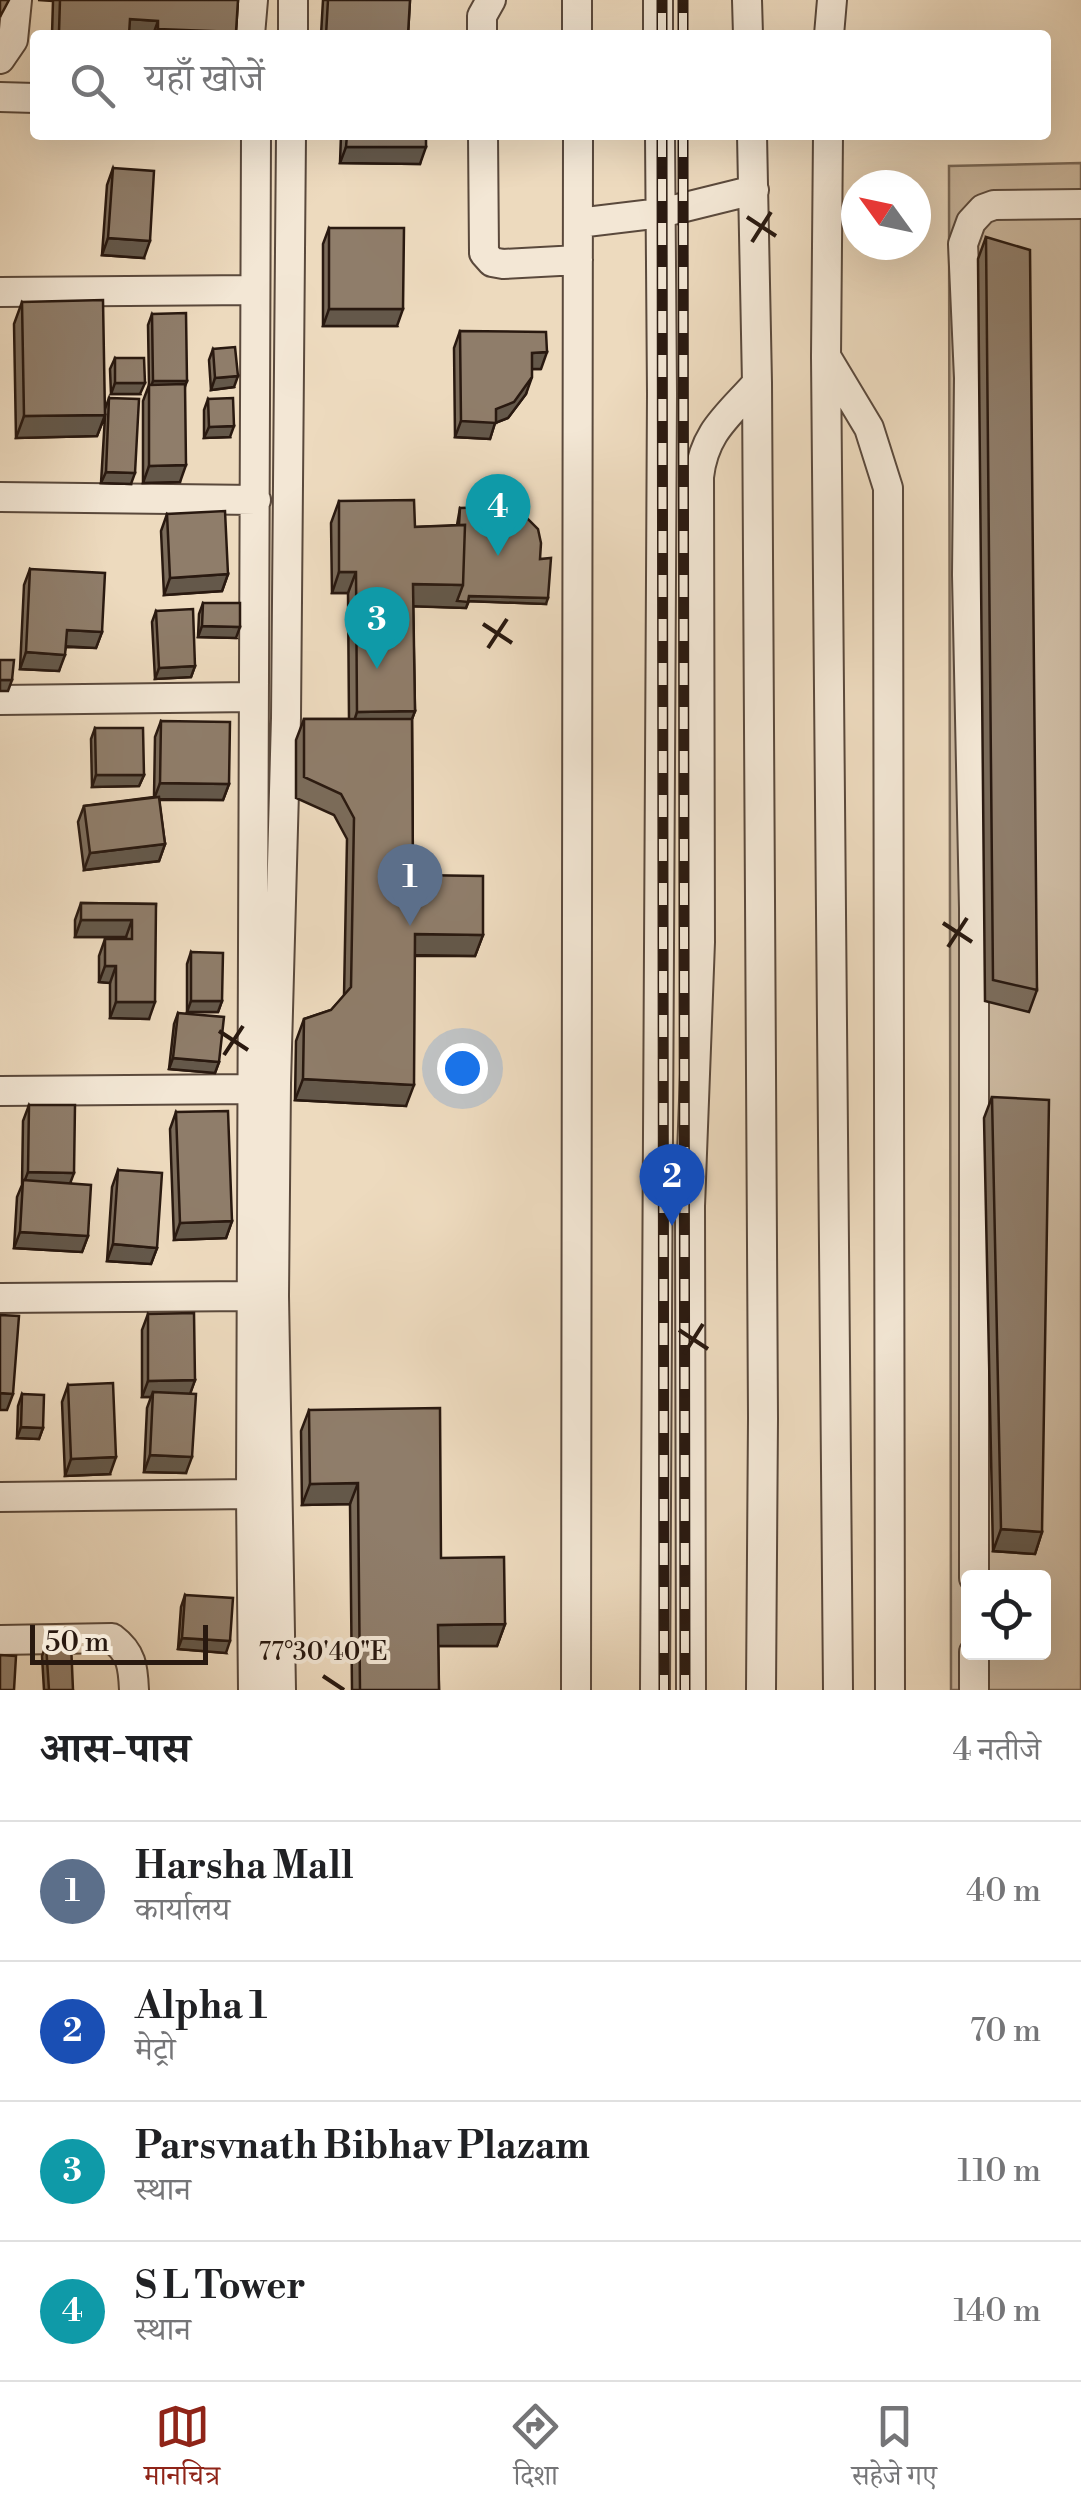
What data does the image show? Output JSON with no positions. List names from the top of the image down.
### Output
{
  "scale_bar": "50 m",
  "north": "top left",
  "page": {
    "search": "यहाँ खोजें",
    "pins": [
      "4",
      "3",
      "1",
      "2"
    ],
    "scale": "50 m",
    "heading": ["आस-पास", "4 नतीजे"],
    "list": [
      {
        "mark": "1",
        "name": "Harsha Mall",
        "note": "कार्यालय",
        "value": "40 m"
      },
      {
        "mark": "2",
        "name": "Alpha 1",
        "note": "मेट्रो",
        "value": "70 m"
      },
      {
        "mark": "3",
        "name": "Parsvnath Bibhav Plazam",
        "note": "स्थान",
        "value": "110 m"
      },
      {
        "mark": "4",
        "name": "S L Tower",
        "note": "स्थान",
        "value": "140 m"
      }
    ],
    "nav": ["मानचित्र", "दिशा", "सहेजे गए"]
  },
  "coordinates": ["77°30'40\"E"]
}
